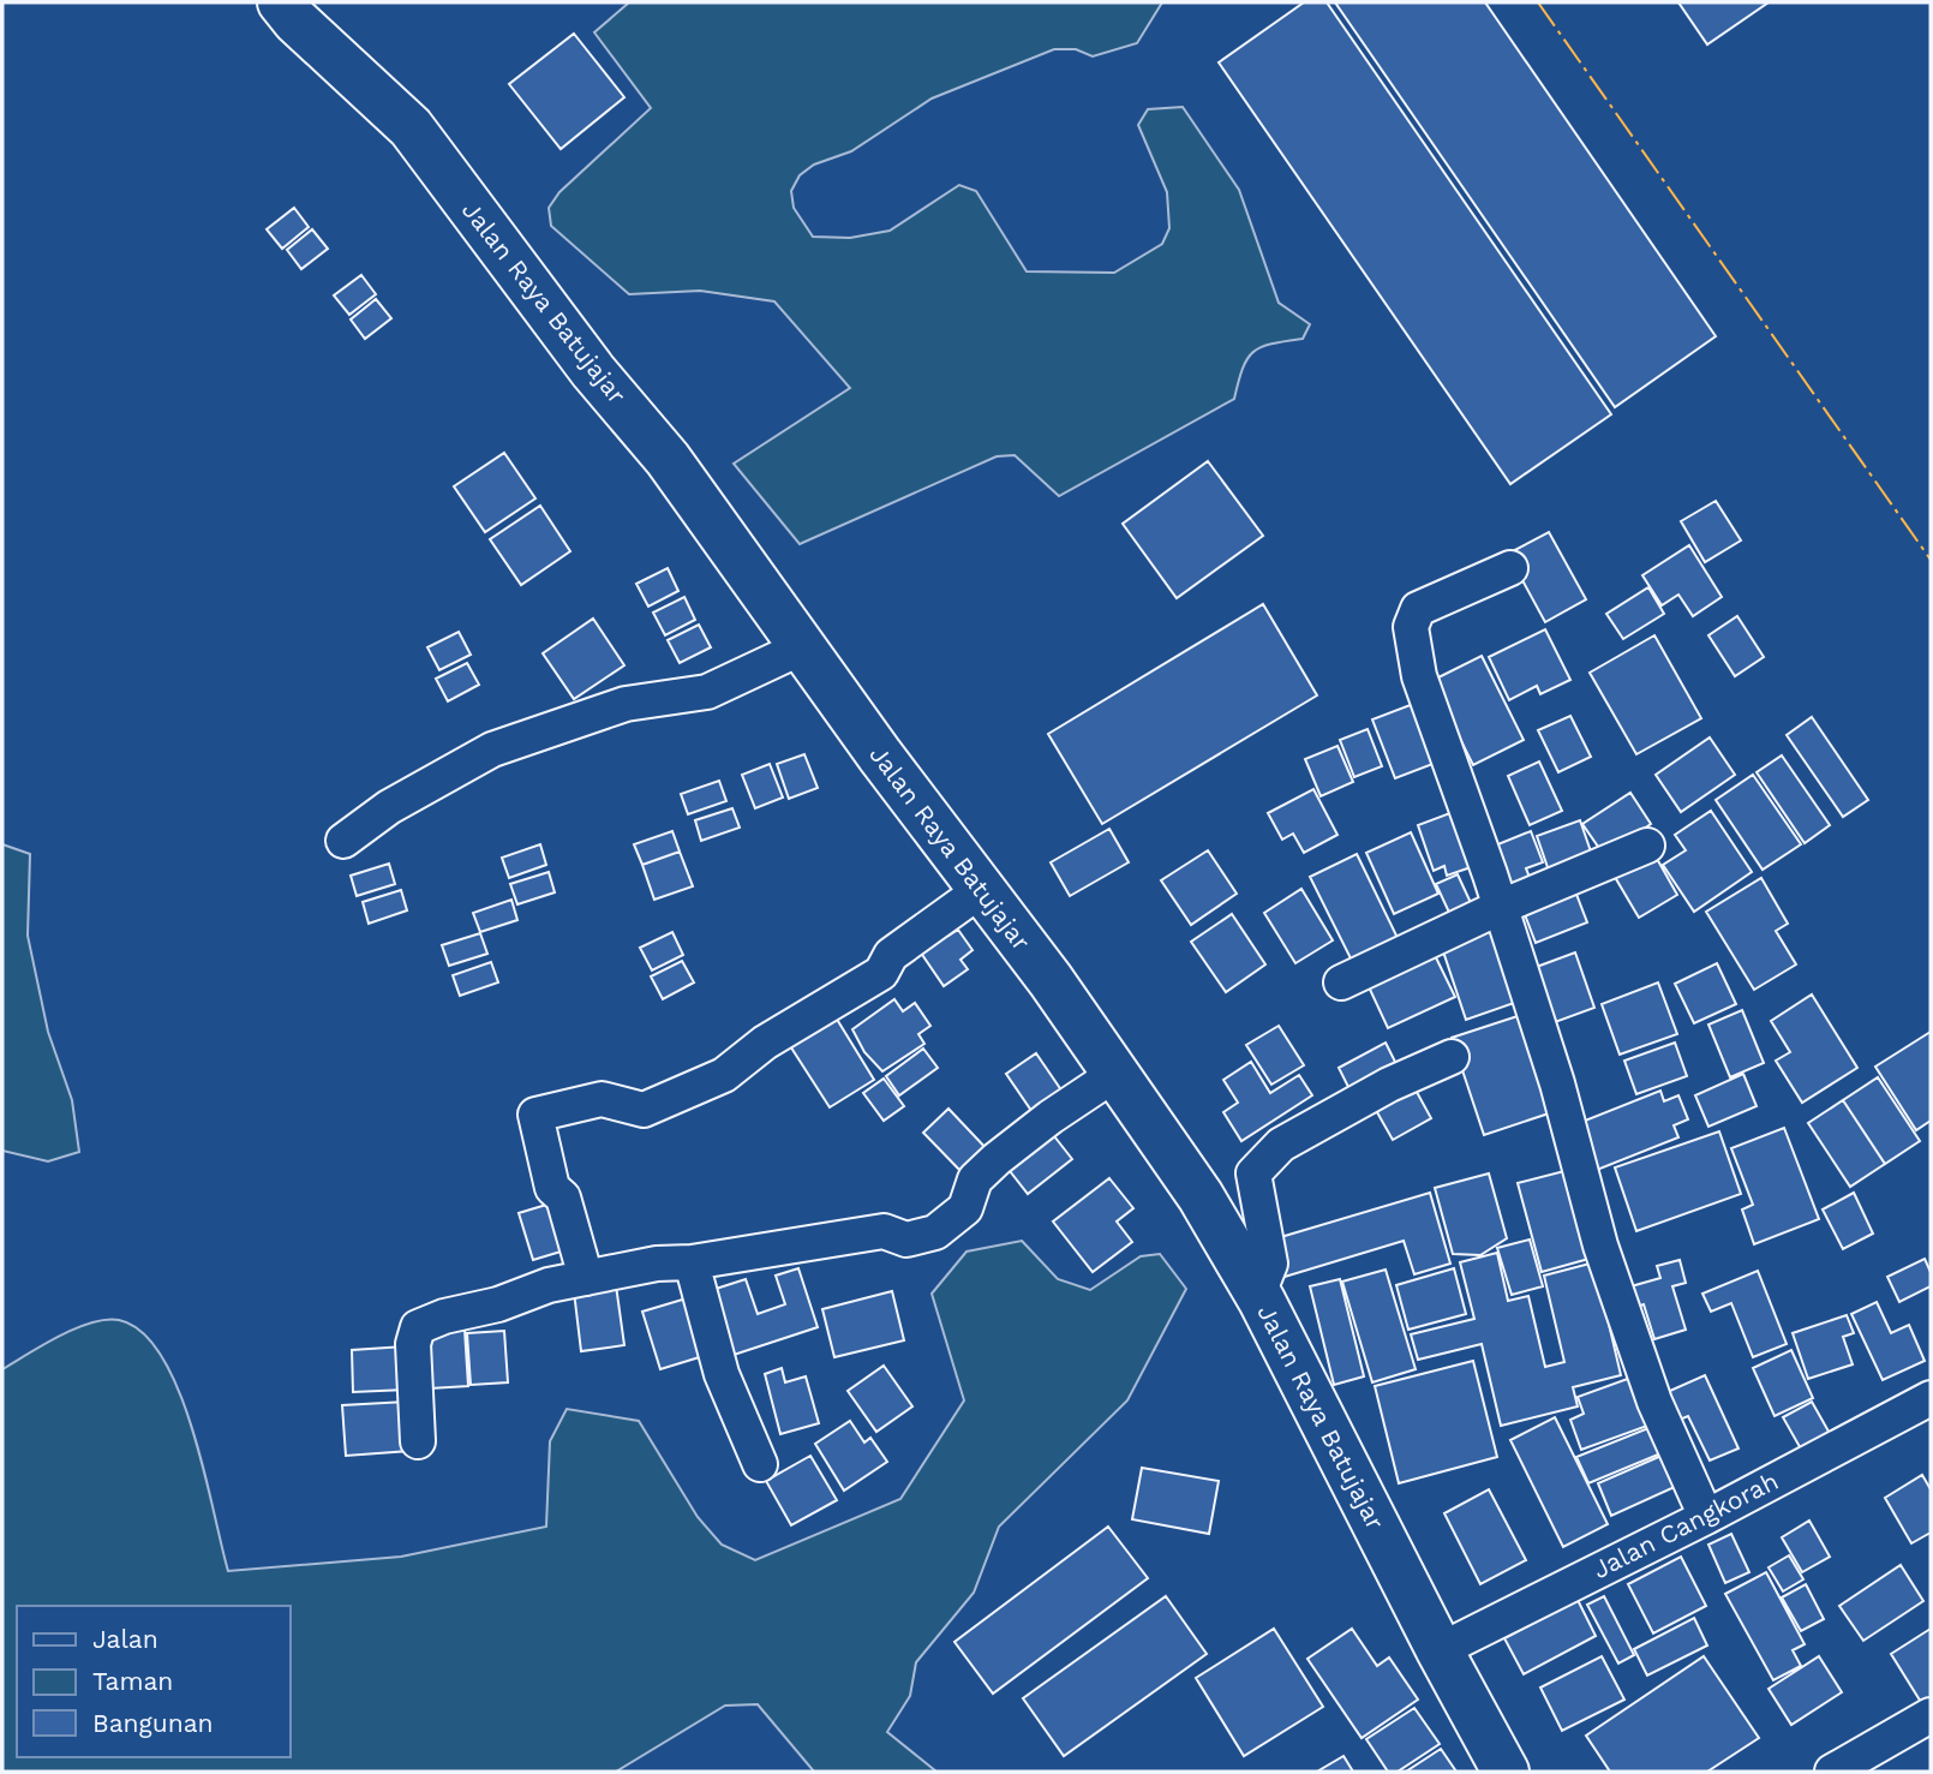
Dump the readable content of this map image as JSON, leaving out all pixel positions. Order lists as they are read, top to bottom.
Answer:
{
  "streets": {
    "highway": ["Jalan Raya Batujajar"],
    "street": ["Jalan Cangkorah"]
  },
  "crossings": [
    ["Jalan Raya Batujajar", "Jalan Cangkorah"]
  ],
  "legend": ["Jalan", "Taman", "Bangunan"]
}
